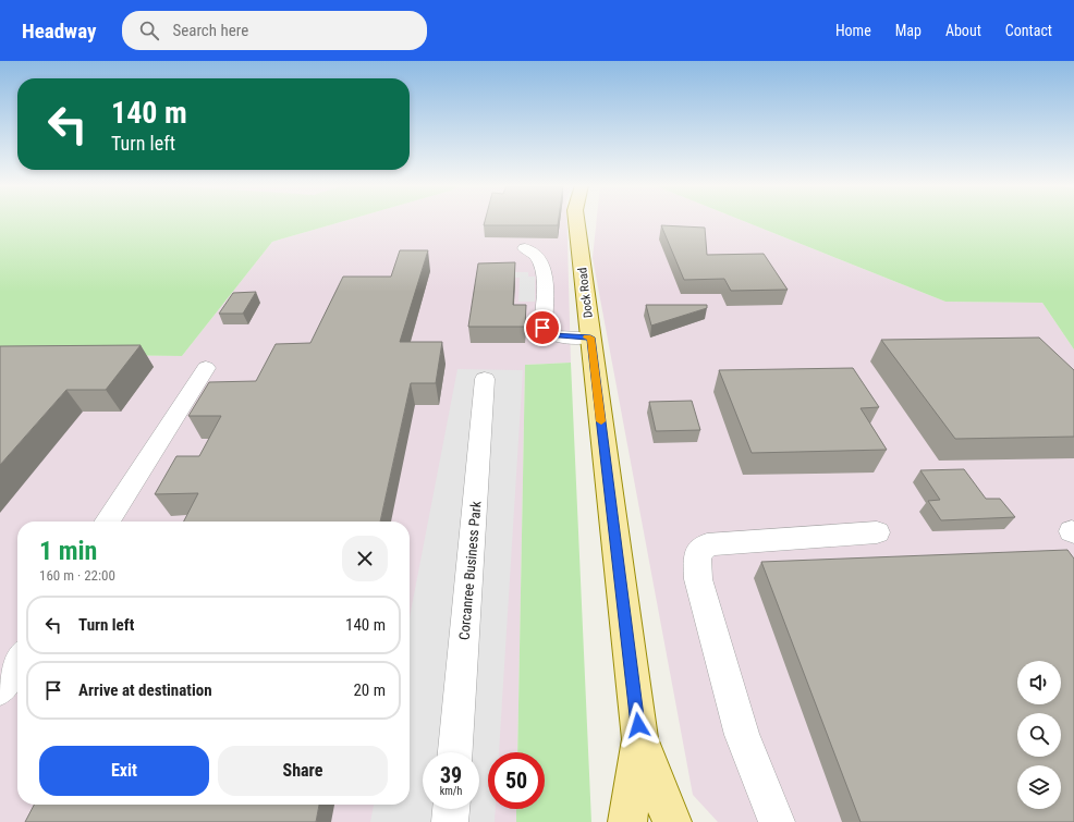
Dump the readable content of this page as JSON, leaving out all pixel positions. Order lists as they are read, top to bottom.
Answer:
{
  "streets": {
    "main road": ["Dock Road"],
    "lane": ["Corcanree Business Park"]
  },
  "page": {
    "header": "Headway",
    "search": "Search here",
    "nav": [
      "Home",
      "Map",
      "About",
      "Contact"
    ],
    "turn": ["140 m", "Turn left"],
    "heading": ["1 min", "160 m · 22:00"],
    "list": [
      {
        "name": "Turn left",
        "value": "140 m"
      },
      {
        "name": "Arrive at destination",
        "value": "20 m"
      }
    ],
    "buttons": ["Exit", "Share"],
    "speed": "39 km/h",
    "limit": "50"
  }
}
